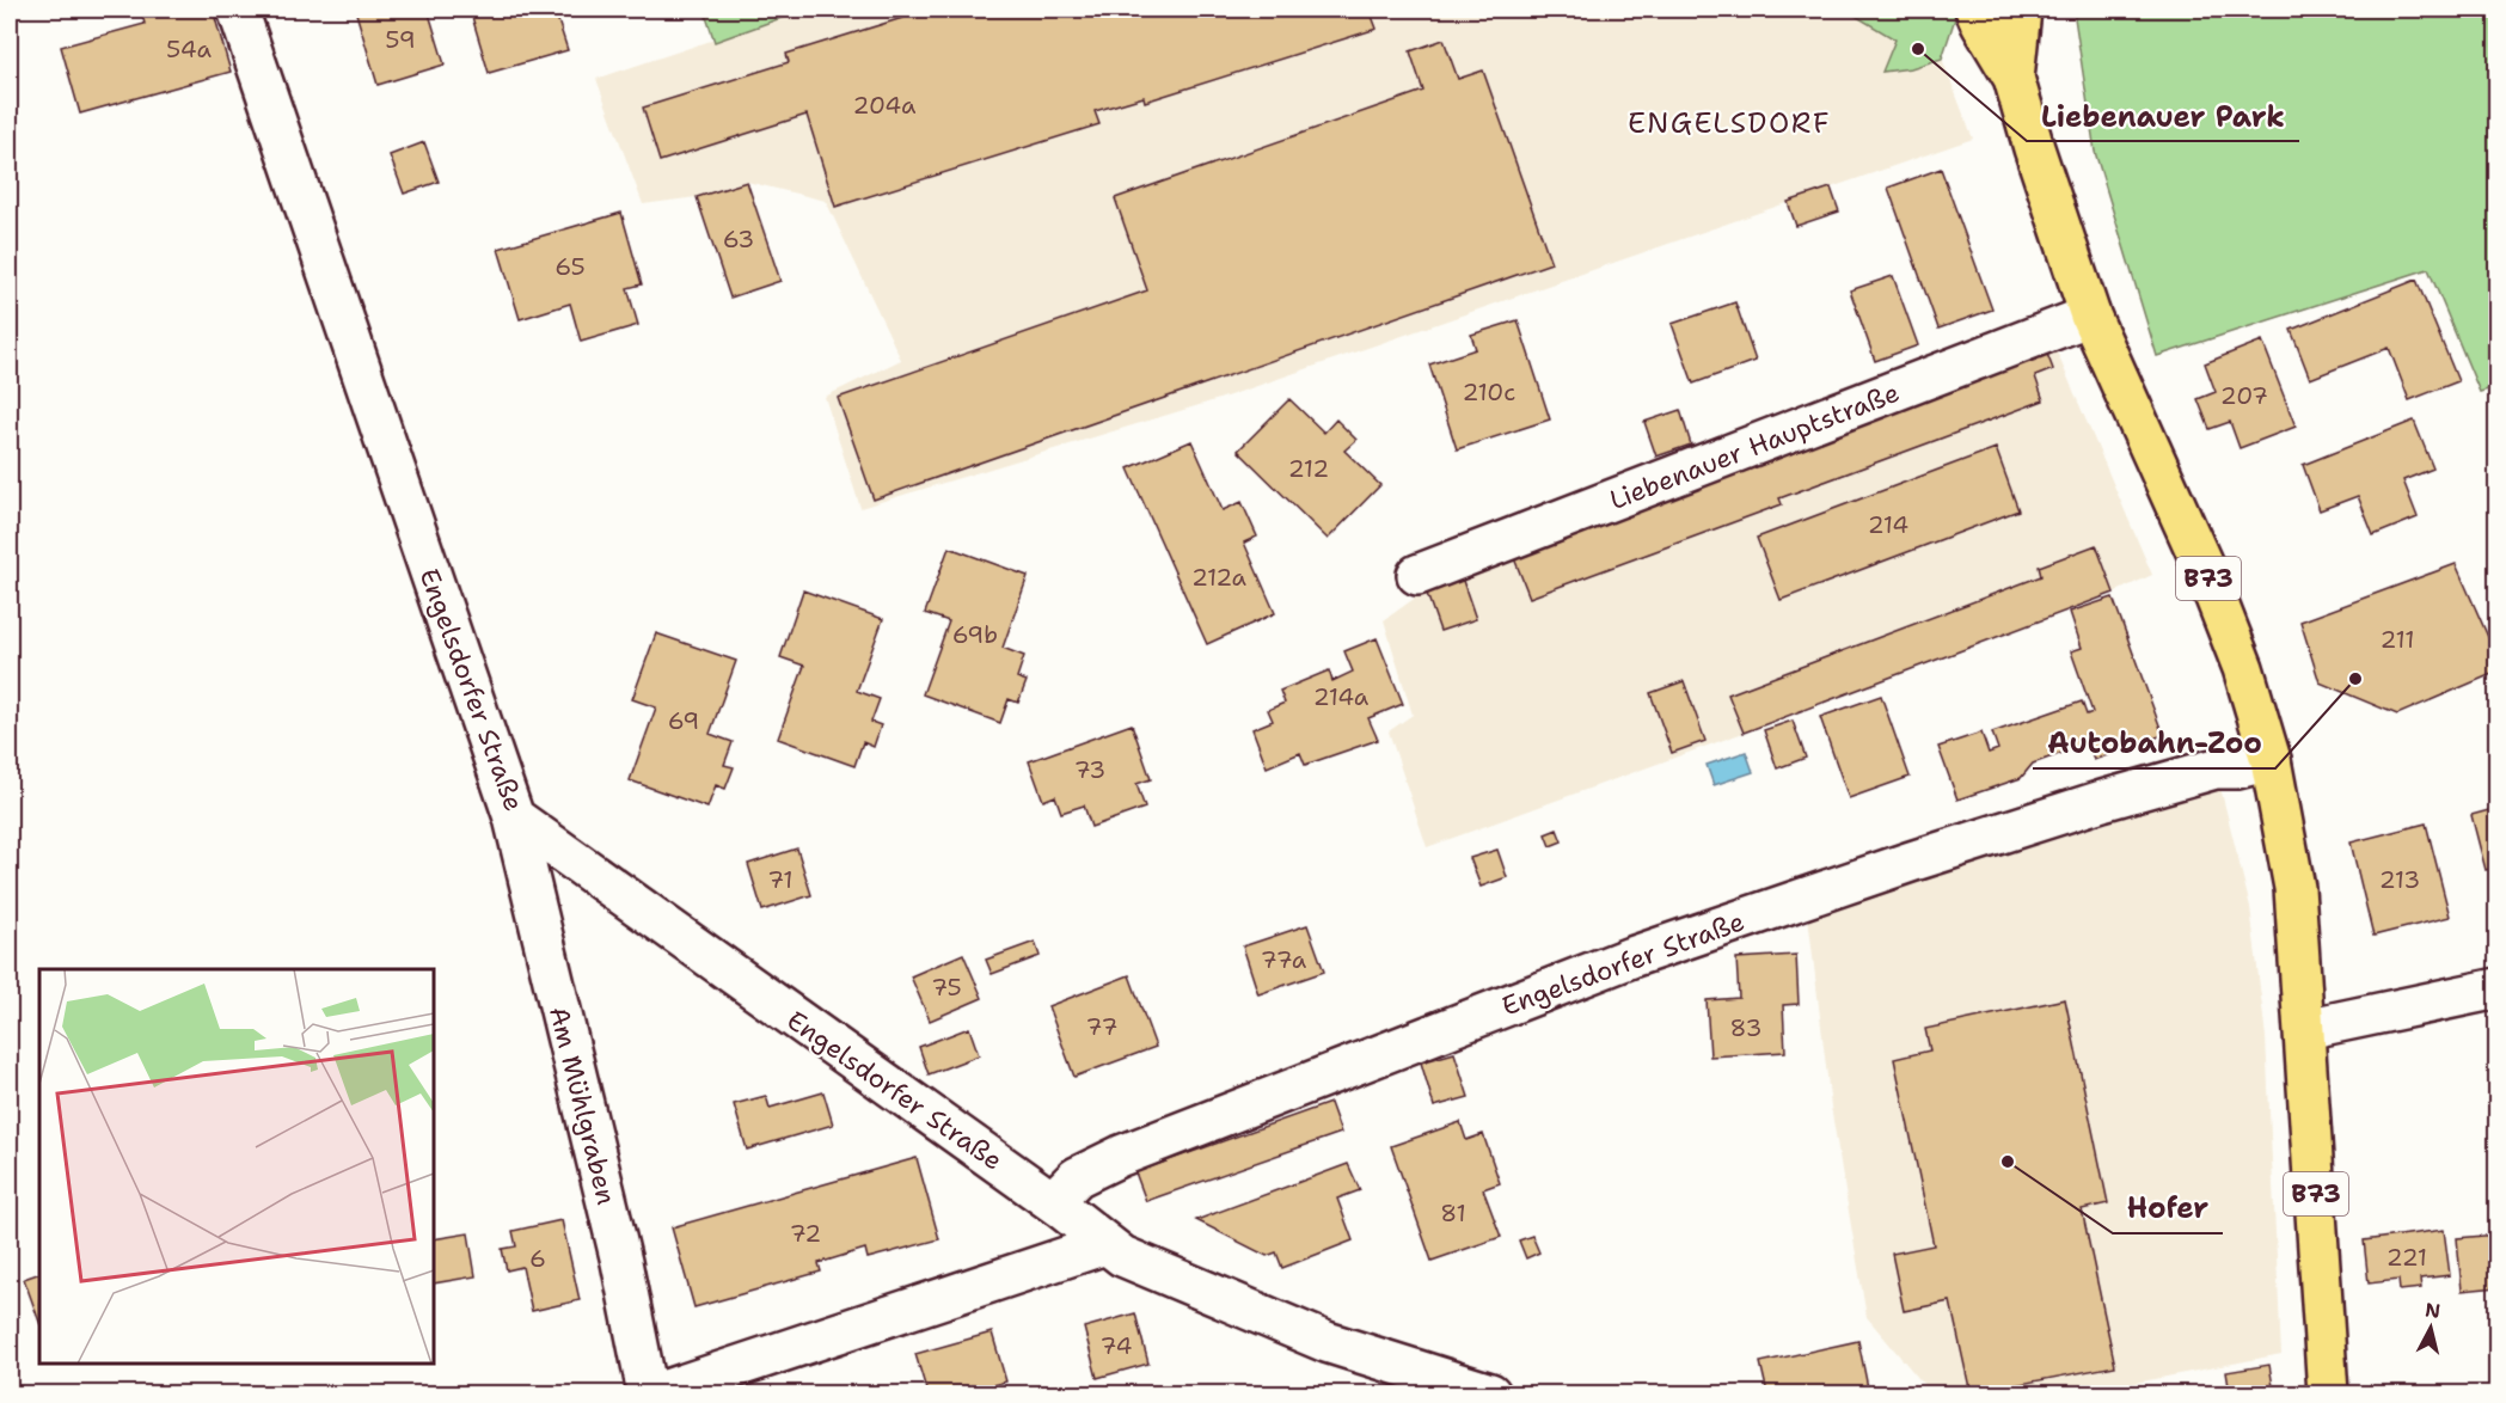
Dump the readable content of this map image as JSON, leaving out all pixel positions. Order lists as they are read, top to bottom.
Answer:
{
  "streets": {
    "main road": ["B73"],
    "street": ["Liebenauer Hauptstraße", "Engelsdorfer Straße", "Am Mühlgraben"]
  },
  "crossings": [
    ["Liebenauer Hauptstraße", "B73"],
    ["B73", "Engelsdorfer Straße"],
    ["Engelsdorfer Straße", "Am Mühlgraben"]
  ],
  "districts": ["ENGELSDORF"],
  "places": ["Liebenauer Park", "Autobahn-Zoo", "Hofer"],
  "house_numbers": [
    "59",
    "54a",
    "204a",
    "63",
    "65",
    "210c",
    "207",
    "212",
    "214",
    "212a",
    "69b",
    "211",
    "214a",
    "69",
    "73",
    "71",
    "213",
    "77a",
    "75",
    "77",
    "83",
    "81",
    "72",
    "221",
    "6",
    "74"
  ],
  "north": "top"
}
